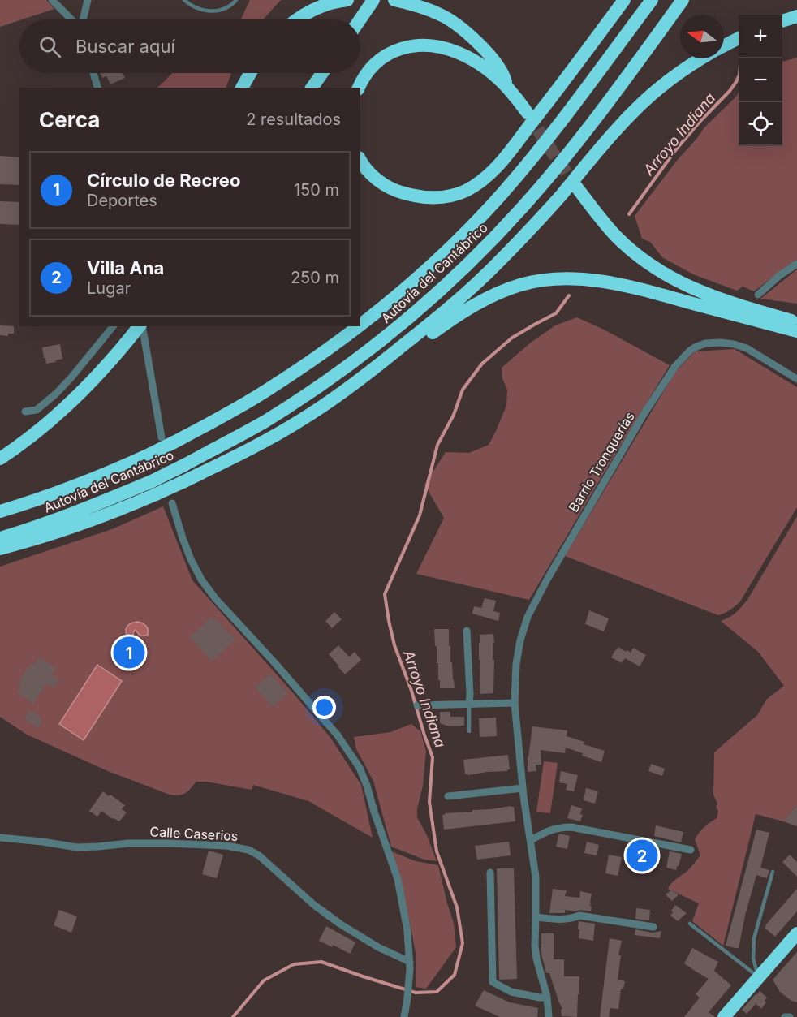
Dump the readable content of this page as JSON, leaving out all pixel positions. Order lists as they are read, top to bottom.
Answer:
{
  "streets": {
    "highway": ["Autovía del Cantábrico"],
    "street": ["Barrio Tronquerías", "Calle Caserios"]
  },
  "water": ["Arroyo Indiana"],
  "north": "left",
  "page": {
    "map_buttons": ["+", "−"],
    "search": "Buscar aquí",
    "heading": ["Cerca", "2 resultados"],
    "list": [
      {
        "mark": "1",
        "name": "Círculo de Recreo",
        "note": "Deportes",
        "value": "150 m"
      },
      {
        "mark": "2",
        "name": "Villa Ana",
        "note": "Lugar",
        "value": "250 m"
      }
    ],
    "pins": ["1", "2"]
  }
}
